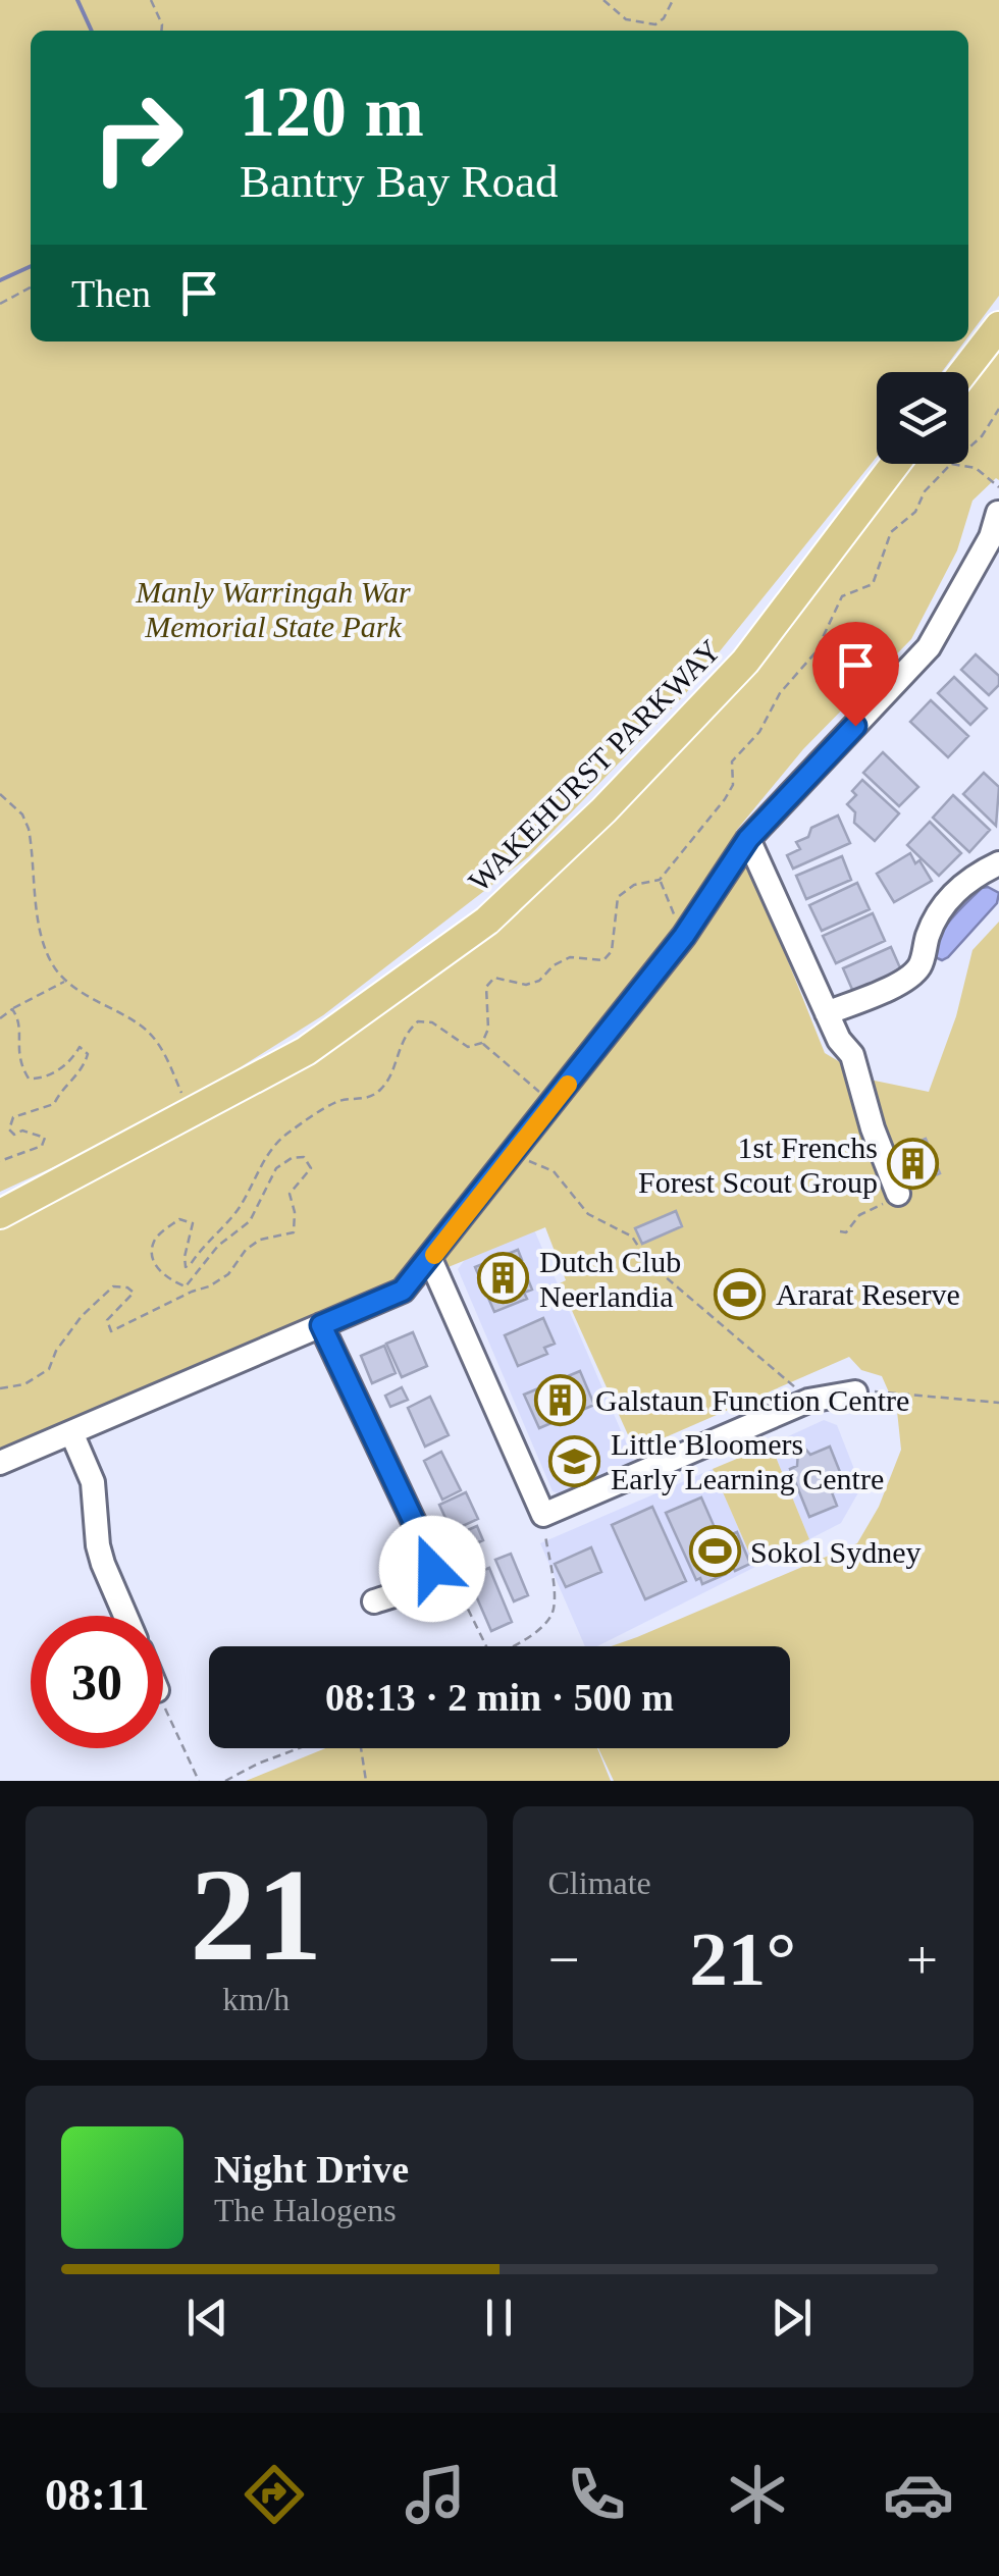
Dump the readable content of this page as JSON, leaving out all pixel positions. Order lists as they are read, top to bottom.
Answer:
{
  "streets": {
    "main road": ["WAKEHURST PARKWAY"]
  },
  "parks": ["Manly Warringah War Memorial State Park"],
  "places": {
    "building": ["1st Frenchs Forest Scout Group", "Dutch Club Neerlandia", "Galstaun Function Centre"],
    "sports": ["Ararat Reserve", "Sokol Sydney"],
    "school or university": ["Little Bloomers Early Learning Centre"]
  },
  "page": {
    "turn": ["120 m", "Bantry Bay Road"],
    "then": "Then",
    "limit": "30",
    "trip": "08:13 · 2 min · 500 m",
    "tile": [
      ["21", "km/h"],
      "Climate"
    ],
    "heat": ["−", "21°", "+"],
    "song": ["Night Drive", "The Halogens"],
    "tabs": "08:11"
  }
}
